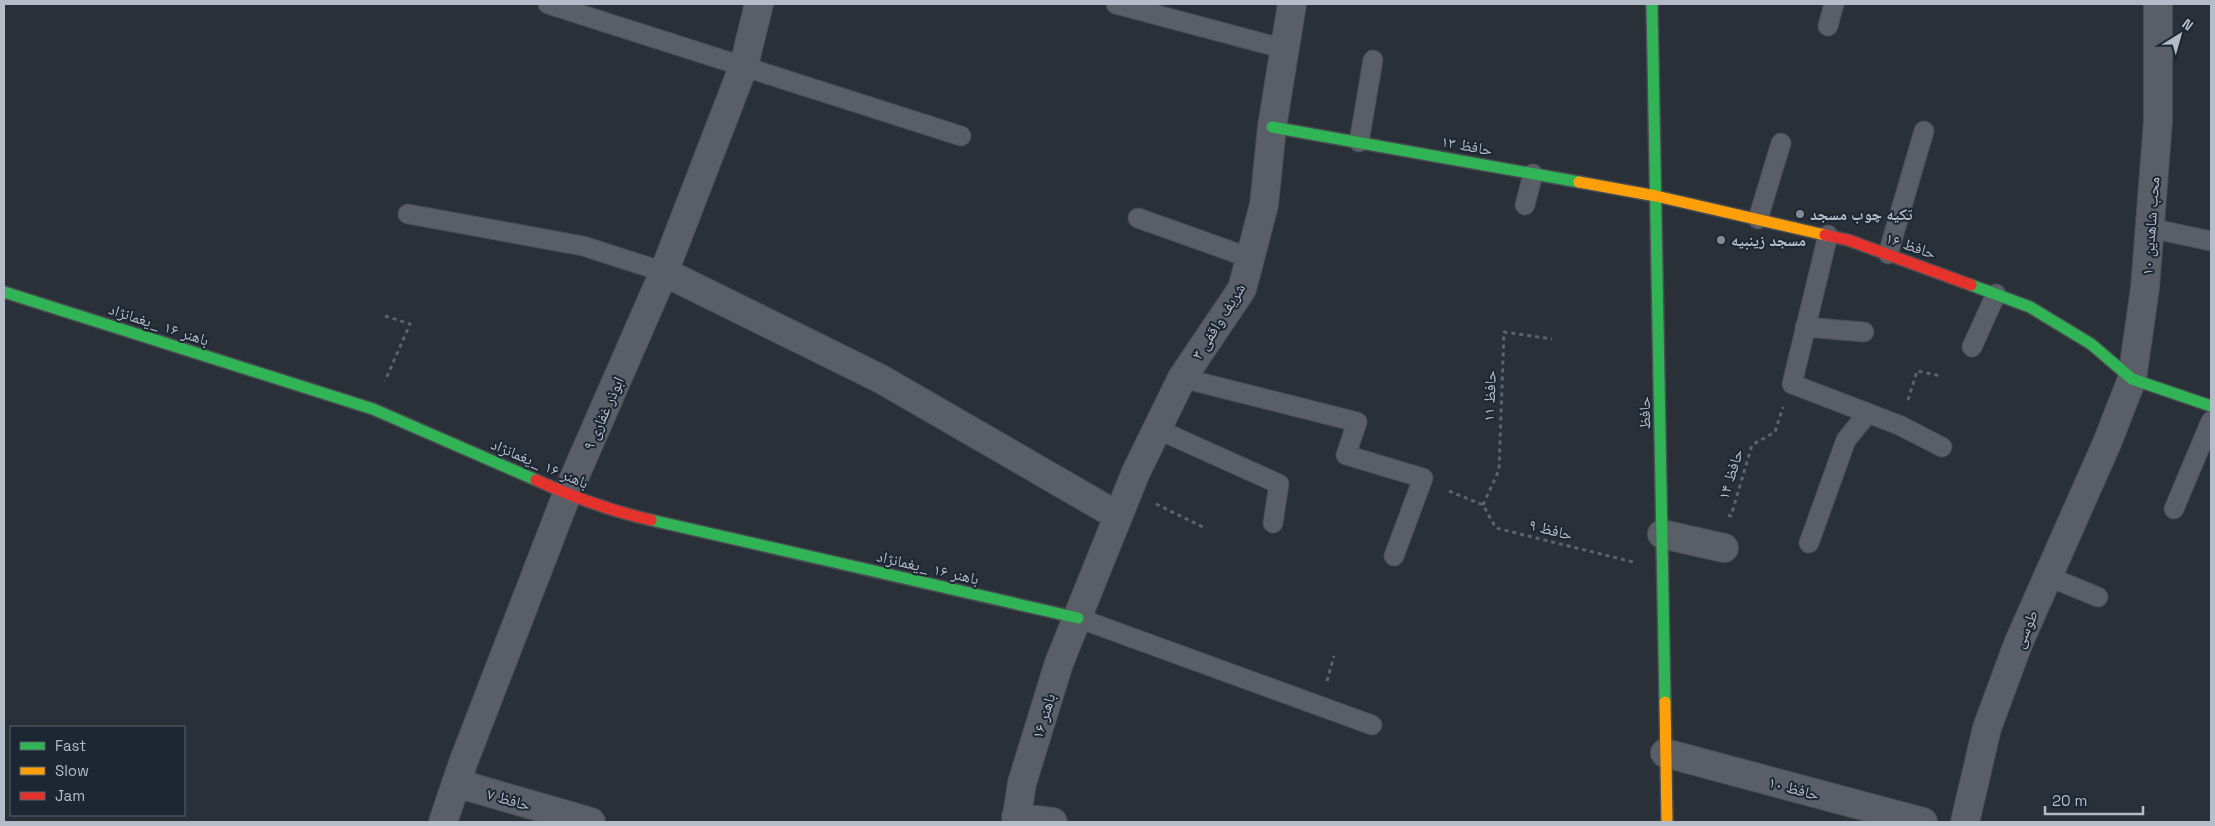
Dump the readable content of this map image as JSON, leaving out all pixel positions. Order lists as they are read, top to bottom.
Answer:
{
  "streets": {
    "street": [
      "حافظ ۱۳",
      "محب شاهدین ۱۰",
      "حافظ ۱۶",
      "شریف واقفی ۳",
      "باهنر ۱۶ _یغمانژاد",
      "ابوذر غفاری ۹",
      "حافظ",
      "طوسی",
      "باهنر ۱۶",
      "حافظ ۱۰",
      "حافظ ۷"
    ],
    "path": ["حافظ ۱۱", "حافظ ۱۴", "حافظ ۹"]
  },
  "crossings": [
    ["حافظ ۱۳", "حافظ ۱۶"],
    ["حافظ ۱۳", "شریف واقفی ۳"],
    ["حافظ ۱۳", "حافظ"],
    ["محب شاهدین ۱۰", "حافظ ۱۶"],
    ["محب شاهدین ۱۰", "طوسی"],
    ["حافظ ۱۶", "حافظ"],
    ["شریف واقفی ۳", "باهنر ۱۶ _یغمانژاد"],
    ["شریف واقفی ۳", "باهنر ۱۶"],
    ["باهنر ۱۶ _یغمانژاد", "ابوذر غفاری ۹"],
    ["باهنر ۱۶ _یغمانژاد", "باهنر ۱۶"],
    ["حافظ ۱۱", "حافظ ۹"],
    ["ابوذر غفاری ۹", "حافظ ۷"],
    ["حافظ", "حافظ ۹"],
    ["حافظ", "حافظ ۱۰"]
  ],
  "places": ["تکیه چوب مسجد", "مسجد زینبیه"],
  "legend": ["Fast", "Slow", "Jam"],
  "scale_bar": "20 m",
  "north": "top right"
}
